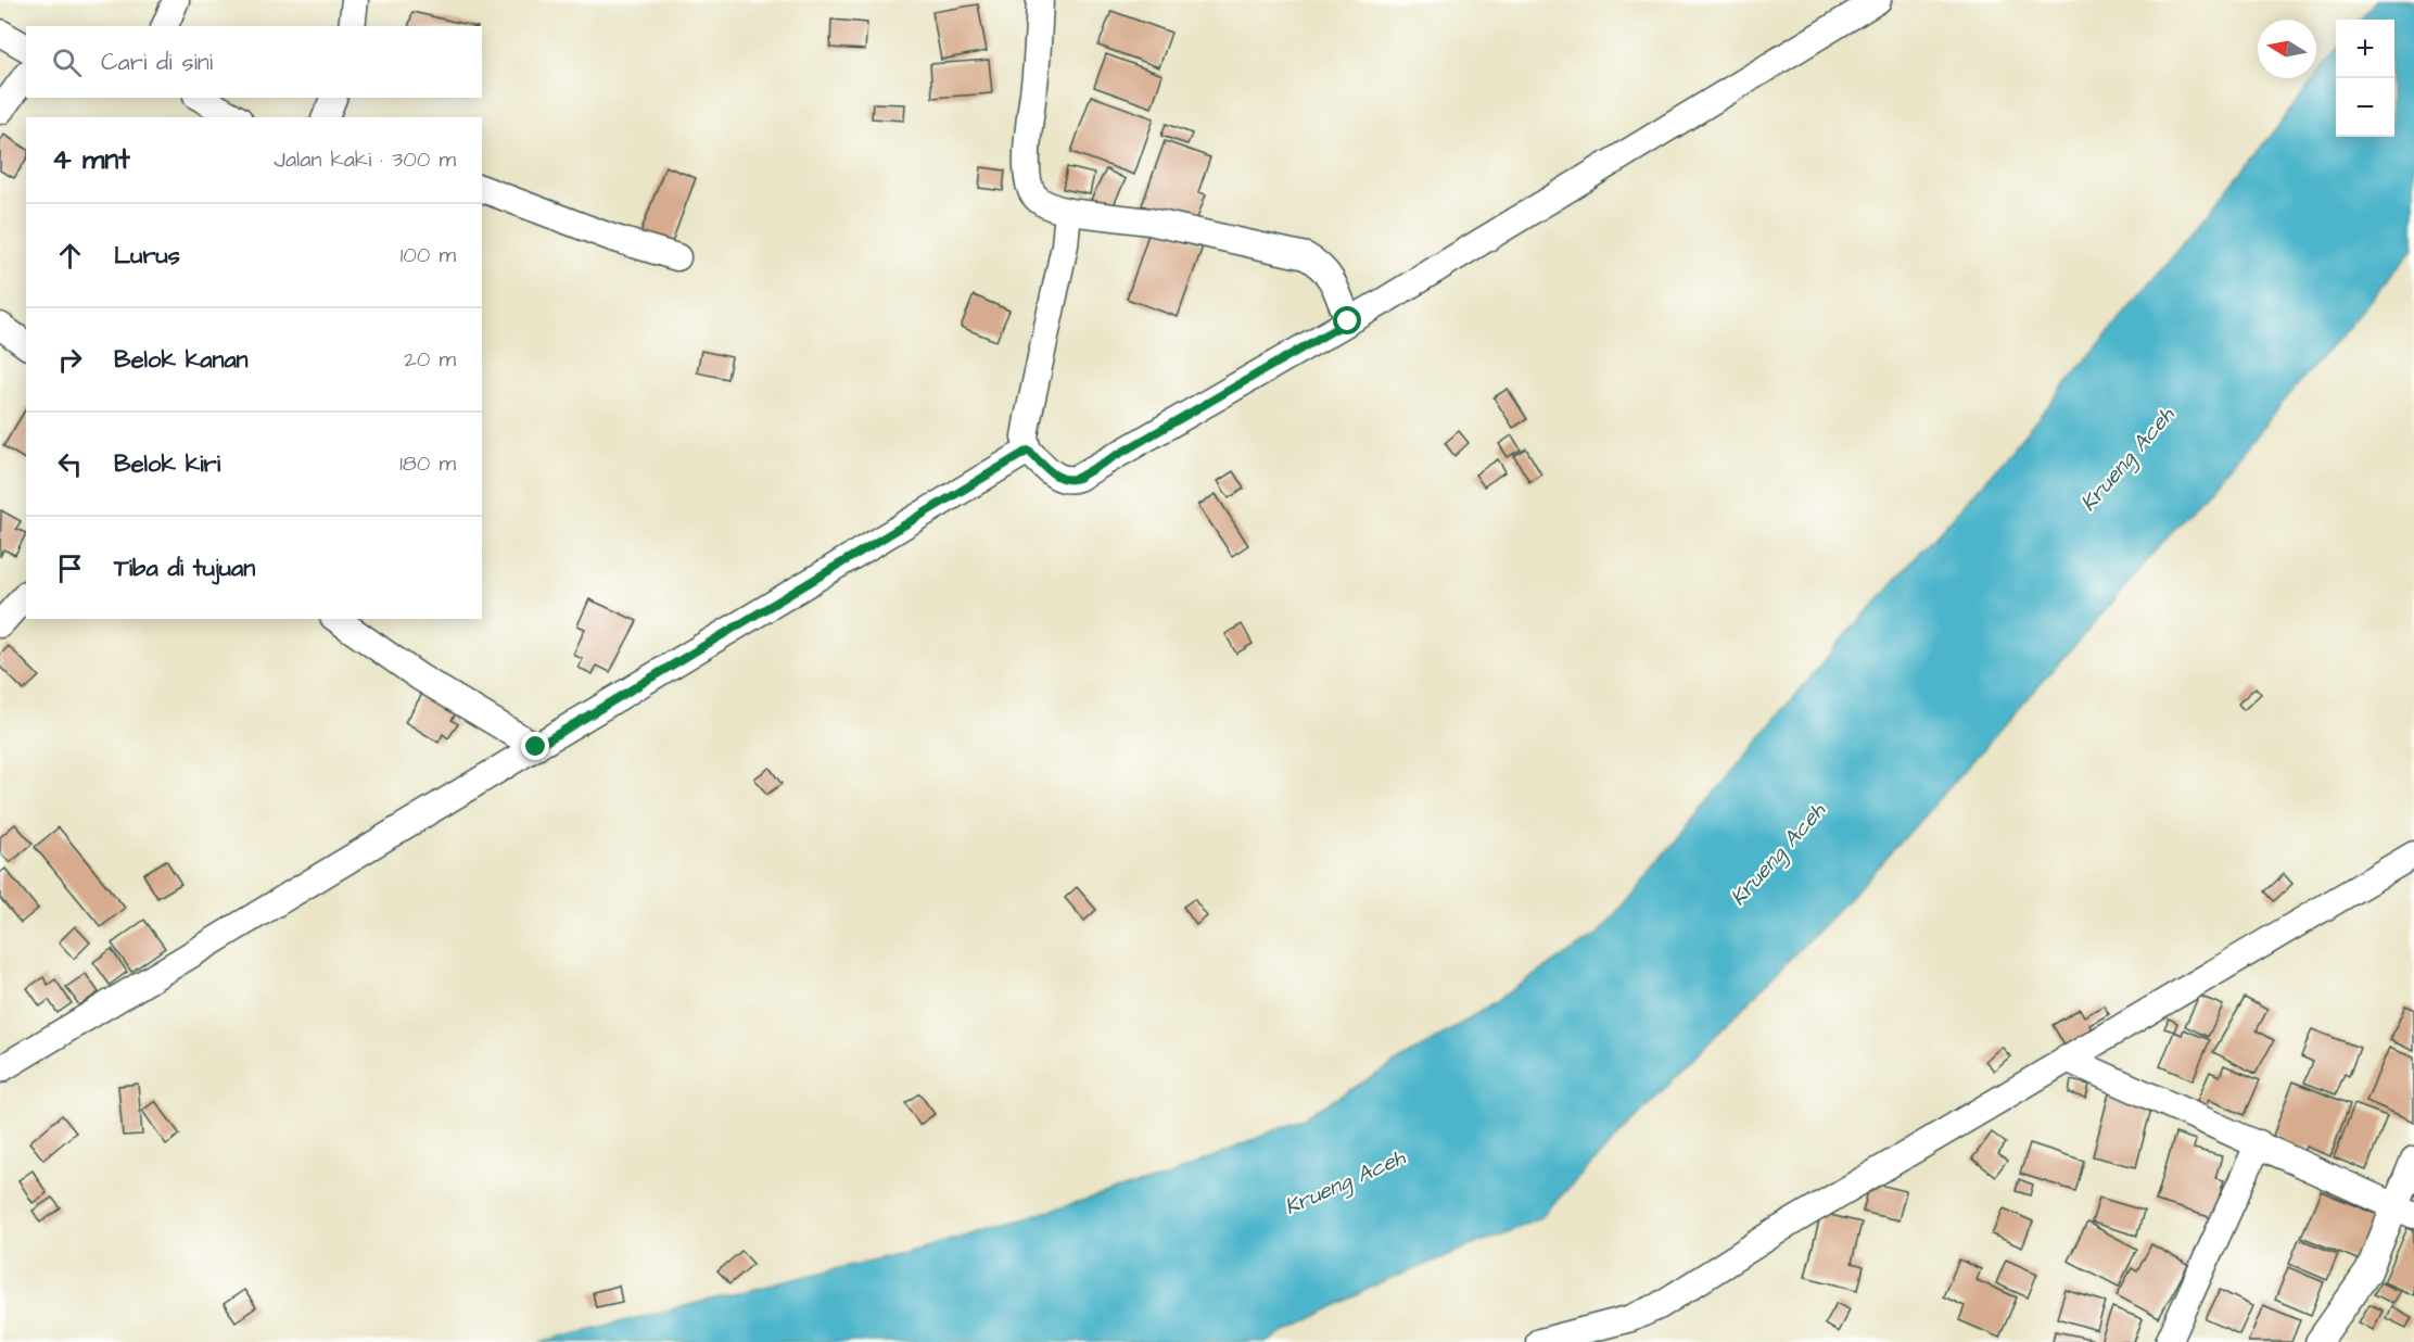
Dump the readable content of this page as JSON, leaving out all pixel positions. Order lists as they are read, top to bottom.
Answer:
{
  "water": ["Krueng Aceh"],
  "north": "left",
  "page": {
    "map_buttons": ["+", "−"],
    "search": "Cari di sini",
    "heading": ["4 mnt", "Jalan kaki · 300 m"],
    "list": [
      ["Lurus", "100 m"],
      ["Belok kanan", "20 m"],
      ["Belok kiri", "180 m"],
      "Tiba di tujuan"
    ]
  }
}
